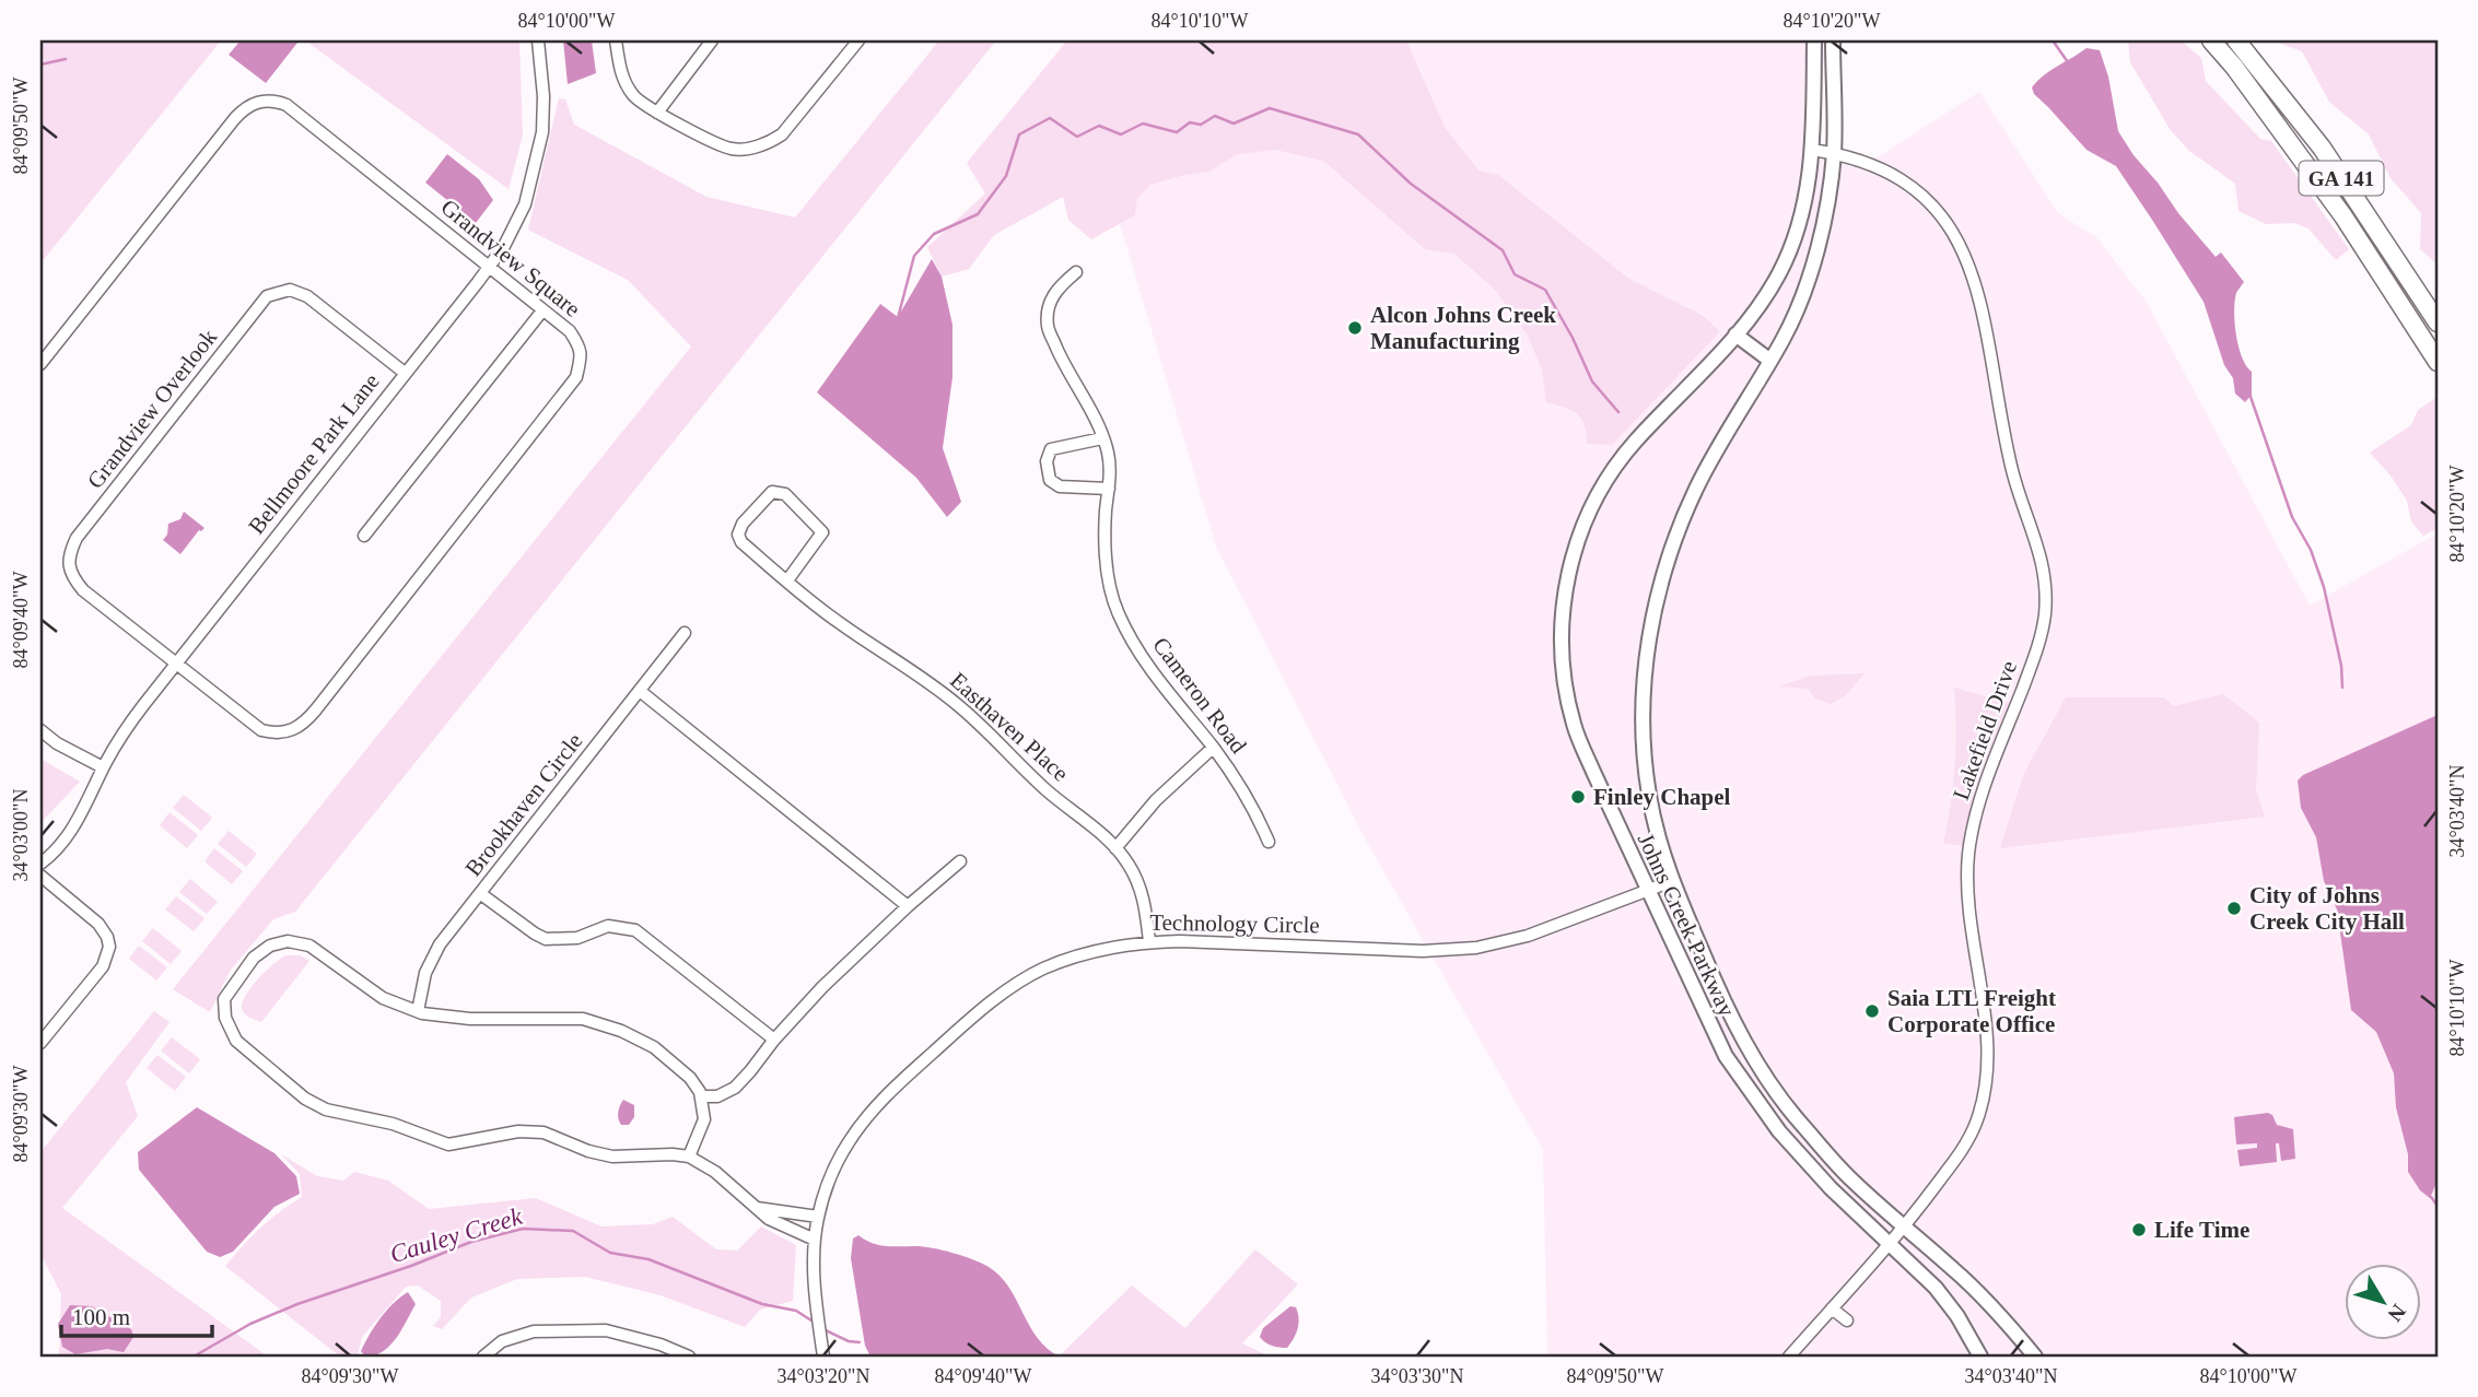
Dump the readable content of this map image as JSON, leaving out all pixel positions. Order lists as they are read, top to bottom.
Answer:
{
  "streets": {
    "highway": ["GA 141"],
    "street": [
      "Grandview Square",
      "Grandview Overlook",
      "Bellmoore Park Lane",
      "Cameron Road",
      "Easthaven Place",
      "Lakefield Drive",
      "Brookhaven Circle",
      "Technology Circle",
      "Johns Creek Parkway"
    ]
  },
  "crossings": [
    ["Grandview Square", "Grandview Overlook"],
    ["Grandview Square", "Bellmoore Park Lane"],
    ["Grandview Overlook", "Bellmoore Park Lane"],
    ["Easthaven Place", "Technology Circle"],
    ["Lakefield Drive", "Johns Creek Parkway"],
    ["Technology Circle", "Johns Creek Parkway"]
  ],
  "water": ["Cauley Creek"],
  "places": [
    "Alcon Johns Creek Manufacturing",
    "Finley Chapel",
    "City of Johns Creek City Hall",
    "Saia LTL Freight Corporate Office",
    "Life Time"
  ],
  "scale_bar": "100 m",
  "north": "bottom right",
  "coordinates": [
    "84°10'00\"W",
    "84°10'10\"W",
    "84°10'20\"W",
    "84°09'50\"W",
    "84°09'40\"W",
    "34°03'40\"N",
    "34°03'00\"N",
    "84°09'30\"W",
    "34°03'20\"N",
    "34°03'30\"N"
  ]
}
